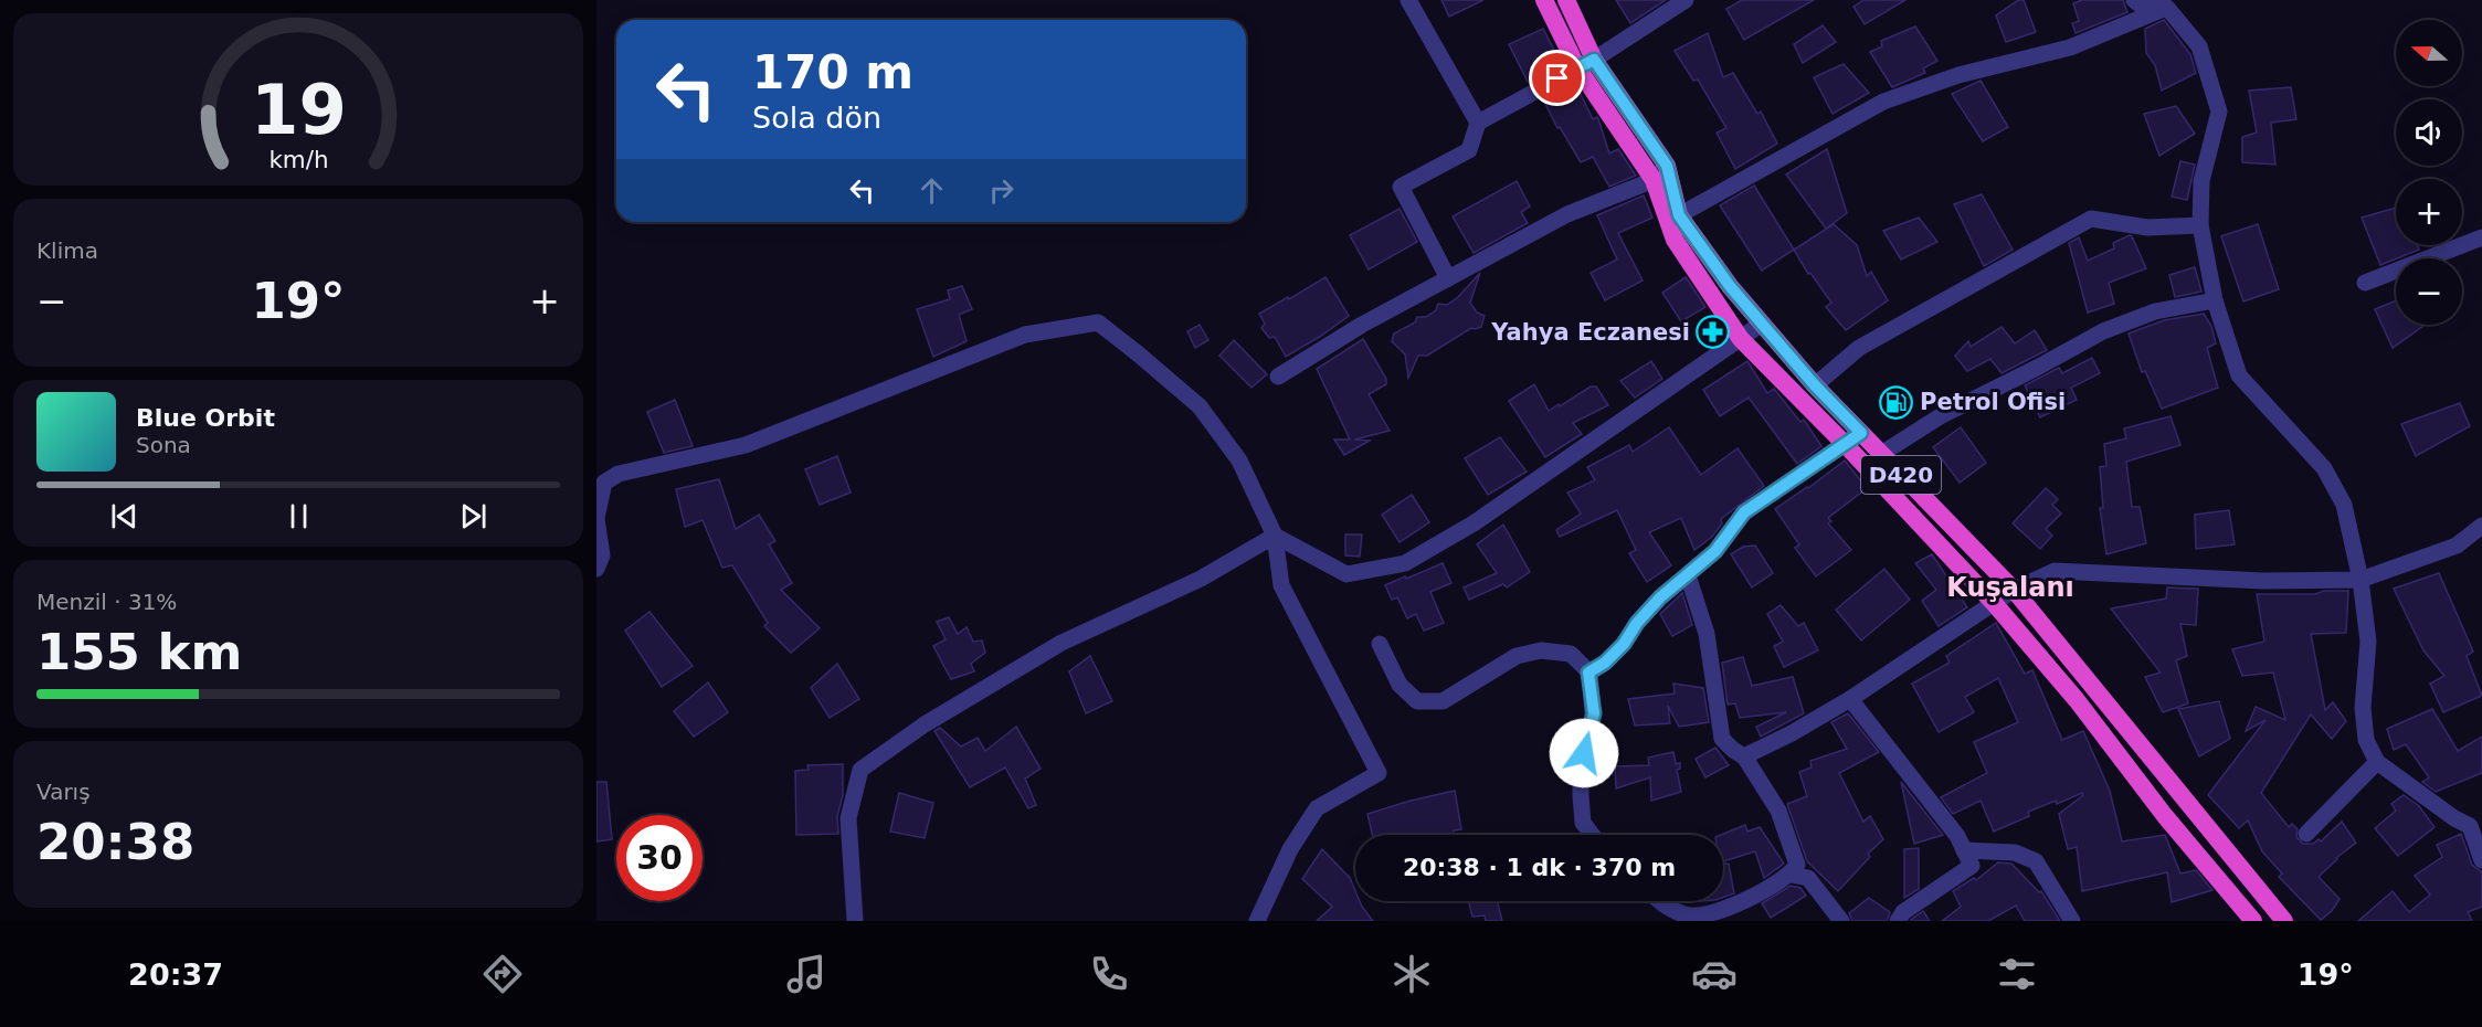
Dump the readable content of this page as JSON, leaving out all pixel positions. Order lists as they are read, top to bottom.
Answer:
{
  "streets": {
    "highway": ["D420"]
  },
  "districts": ["Kuşalanı"],
  "places": {
    "pharmacy": ["Yahya Eczanesi"],
    "fuel station": ["Petrol Ofisi"]
  },
  "north": "left",
  "page": {
    "map_buttons": ["+", "−"],
    "turn": ["170 m", "Sola dön"],
    "tile": [
      "Klima",
      ["Menzil · 31%", "155 km"],
      ["Varış", "20:38"]
    ],
    "heat": ["−", "19°", "+"],
    "song": ["Blue Orbit", "Sona"],
    "limit": "30",
    "trip": "20:38 · 1 dk · 370 m",
    "tabs": ["20:37", "19°"],
    "gauge": ["19", "km/h"]
  }
}
